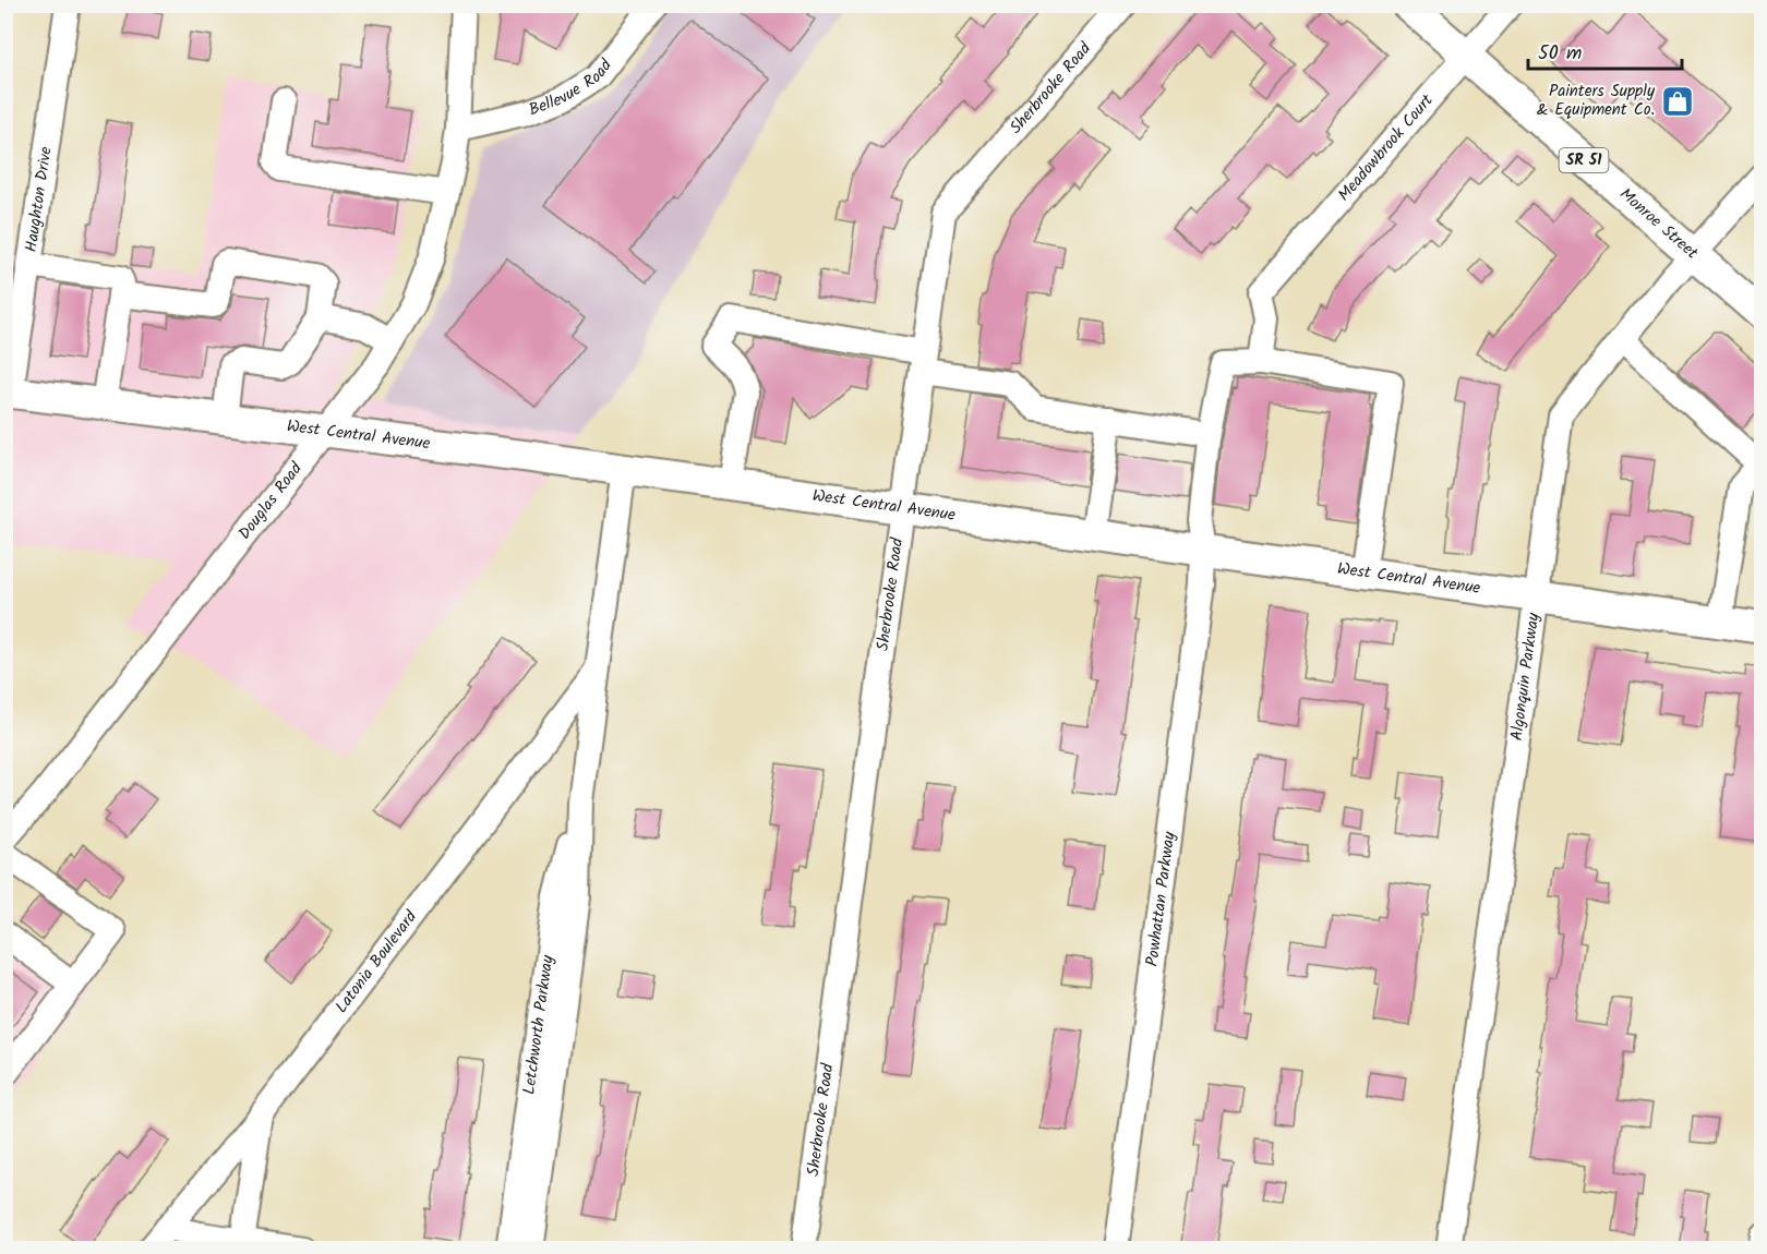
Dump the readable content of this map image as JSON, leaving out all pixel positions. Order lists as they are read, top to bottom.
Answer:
{
  "streets": {
    "main road": ["SR 51", "Monroe Street", "West Central Avenue"],
    "street": [
      "Bellevue Road",
      "Sherbrooke Road",
      "Meadowbrook Court",
      "Haughton Drive",
      "Douglas Road",
      "Algonquin Parkway",
      "Powhattan Parkway",
      "Latonia Boulevard",
      "Letchworth Parkway"
    ]
  },
  "crossings": [
    ["Bellevue Road", "Douglas Road"],
    ["Sherbrooke Road", "West Central Avenue"],
    ["Meadowbrook Court", "Monroe Street"],
    ["Meadowbrook Court", "Powhattan Parkway"],
    ["Haughton Drive", "West Central Avenue"],
    ["Monroe Street", "Algonquin Parkway"],
    ["West Central Avenue", "Douglas Road"],
    ["West Central Avenue", "Algonquin Parkway"],
    ["West Central Avenue", "Powhattan Parkway"],
    ["West Central Avenue", "Letchworth Parkway"],
    ["Latonia Boulevard", "Letchworth Parkway"]
  ],
  "places": {
    "shop": ["Painters Supply & Equipment Co."]
  },
  "scale_bar": "50 m"
}
